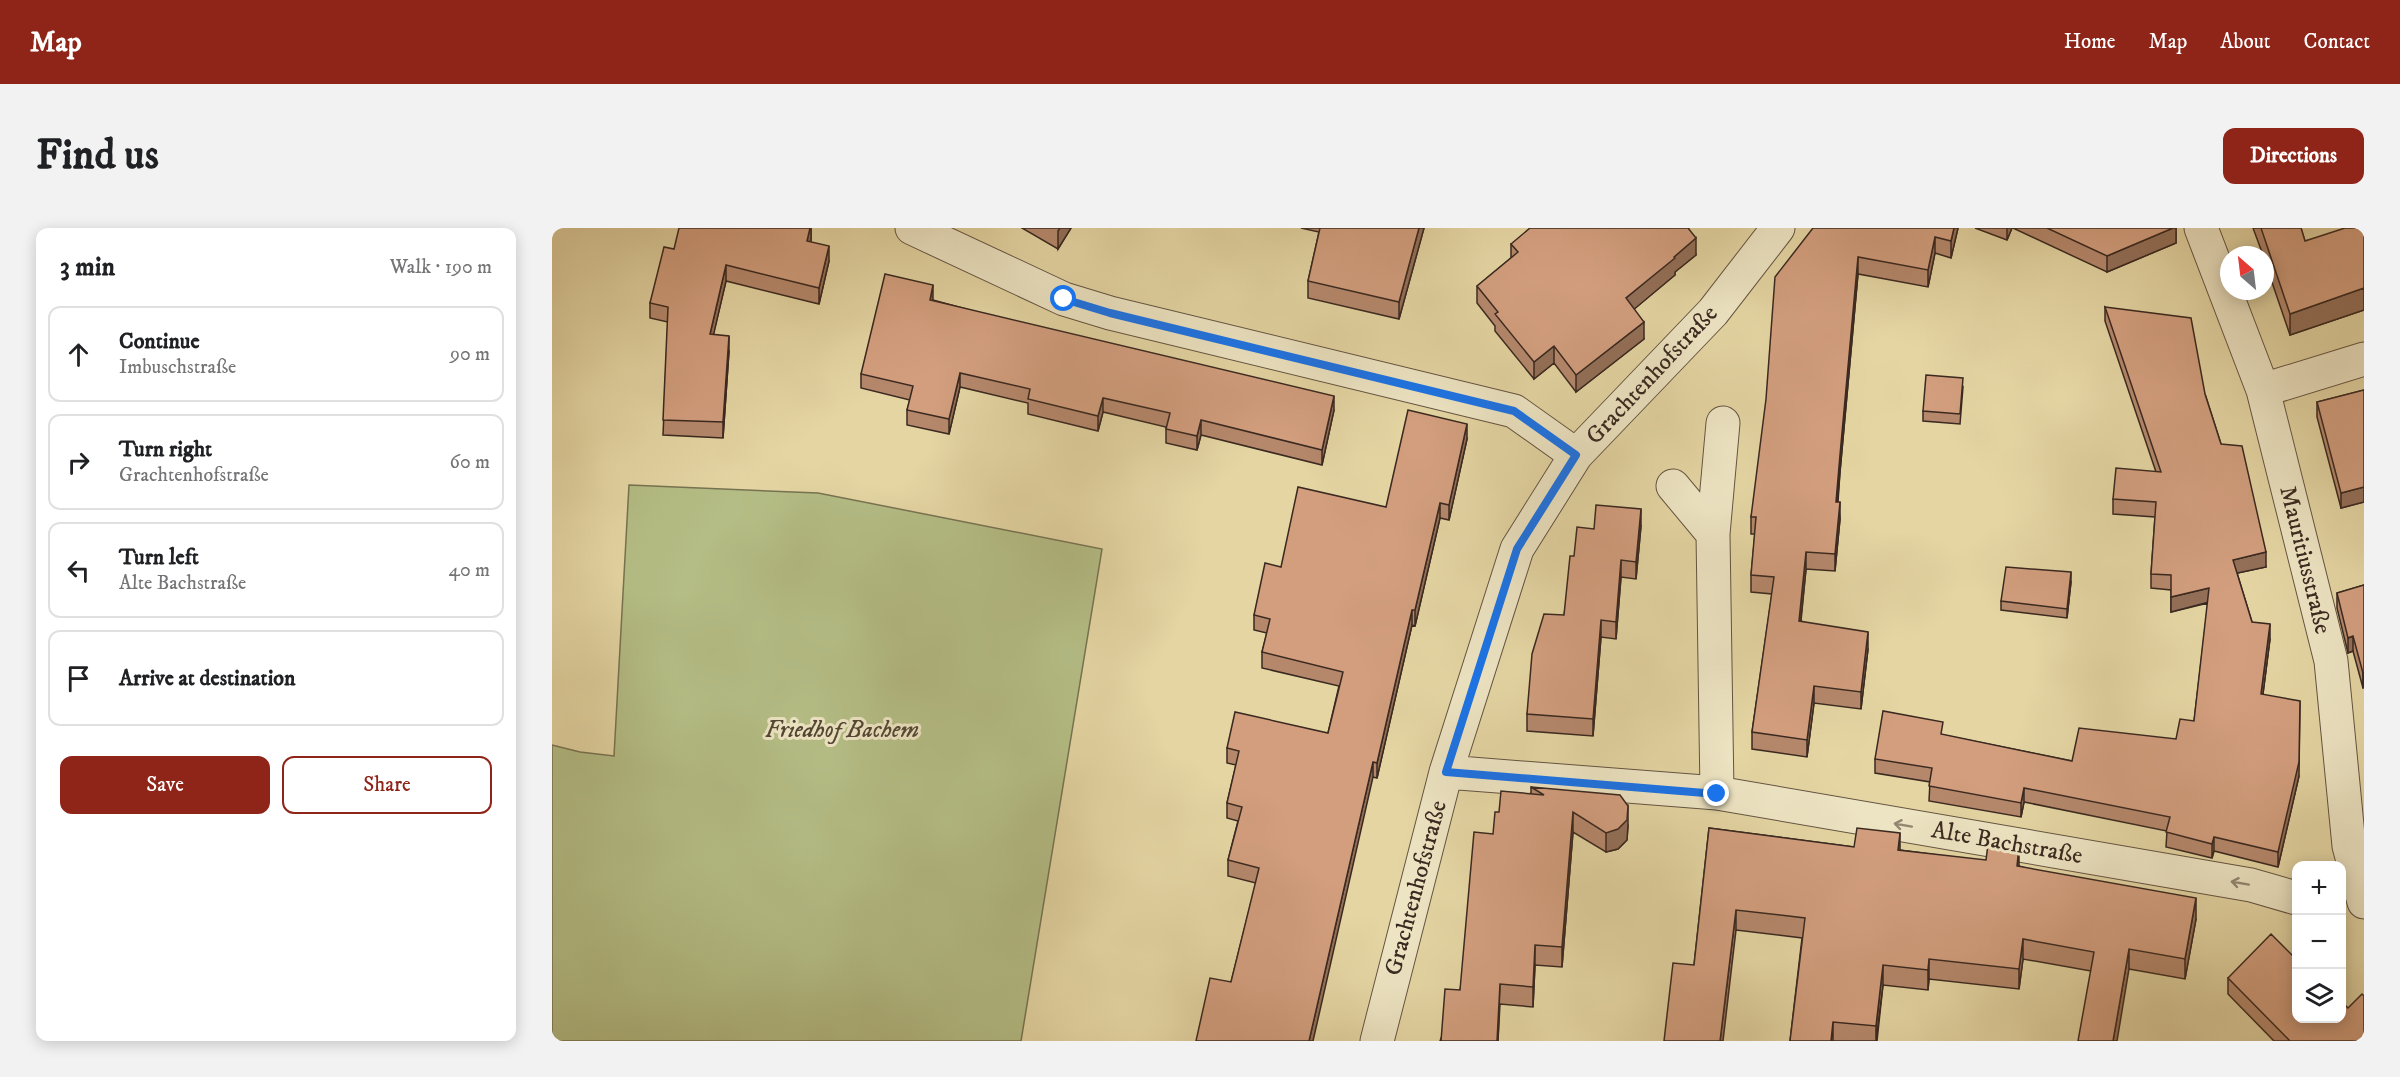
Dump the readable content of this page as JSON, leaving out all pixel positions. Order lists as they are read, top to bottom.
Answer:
{
  "streets": {
    "street": ["Grachtenhofstraße", "Mauritiusstraße", "Alte Bachstraße"]
  },
  "crossings": [
    ["Grachtenhofstraße", "Alte Bachstraße"]
  ],
  "one_way": ["Alte Bachstraße"],
  "parks": ["Friedhof Bachem"],
  "north": "top left",
  "page": {
    "header": "Map",
    "nav": [
      "Home",
      "Map",
      "About",
      "Contact"
    ],
    "buttons": [
      "Directions",
      ["Save", "Share"]
    ],
    "title": "Find us",
    "heading": ["3 min", "Walk · 190 m"],
    "list": [
      ["Continue", "Imbuschstraße", "90 m"],
      ["Turn right", "Grachtenhofstraße", "60 m"],
      ["Turn left", "Alte Bachstraße", "40 m"],
      "Arrive at destination"
    ],
    "map_buttons": ["+", "−"]
  }
}
